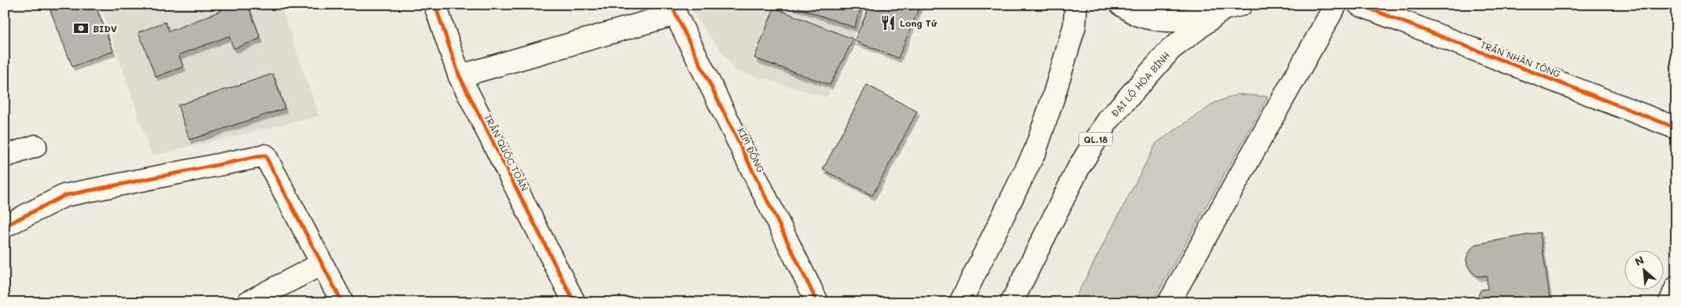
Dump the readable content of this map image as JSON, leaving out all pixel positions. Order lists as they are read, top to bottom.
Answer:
{
  "streets": {
    "main road": [
      "TRẦN NHÂN TÔNG",
      "ĐẠI LỘ HÒA BÌNH",
      "QL.18",
      "KIM ĐỒNG",
      "TRẦN QUỐC TOẢN"
    ]
  },
  "places": {
    "restaurant": ["Long Tứ"],
    "bank": ["BIDV"]
  },
  "north": "top left"
}
